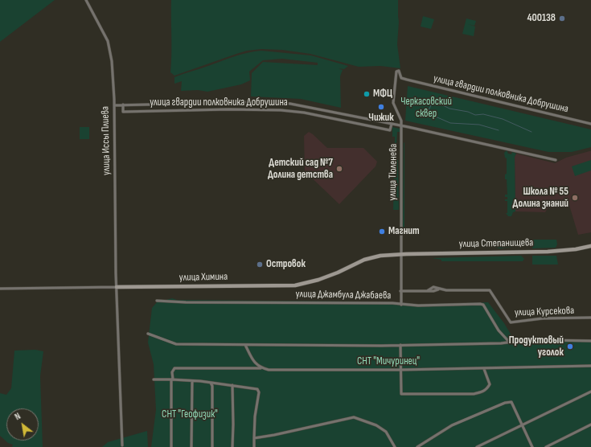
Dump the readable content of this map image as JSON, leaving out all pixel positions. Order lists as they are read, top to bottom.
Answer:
{
  "streets": {
    "street": [
      "улица гвардии полковника Добрушина",
      "улица Иссы Плиева",
      "улица Тюленева",
      "улица Степанищева",
      "улица Химина",
      "улица Джамбула Джабаева",
      "улица Курсекова"
    ]
  },
  "crossings": [
    ["улица гвардии полковника Добрушина", "улица Иссы Плиева"],
    ["улица гвардии полковника Добрушина", "улица Тюленева"],
    ["улица Иссы Плиева", "улица Химина"],
    ["улица Тюленева", "улица Степанищева"],
    ["улица Тюленева", "улица Химина"],
    ["улица Тюленева", "улица Джамбула Джабаева"],
    ["улица Тюленева", "улица Курсекова"],
    ["улица Степанищева", "улица Химина"]
  ],
  "parks": ["Черкасовский сквер", "СНТ \"Мичуринец\"", "СНТ \"Геофизик\""],
  "places": [
    "400138",
    "МФЦ",
    "Чижик",
    "Детский сад №7 Долина детства",
    "Школа № 55 Долина знаний",
    "Магнит",
    "Островок",
    "Продуктовый уголок"
  ],
  "north": "top left"
}
